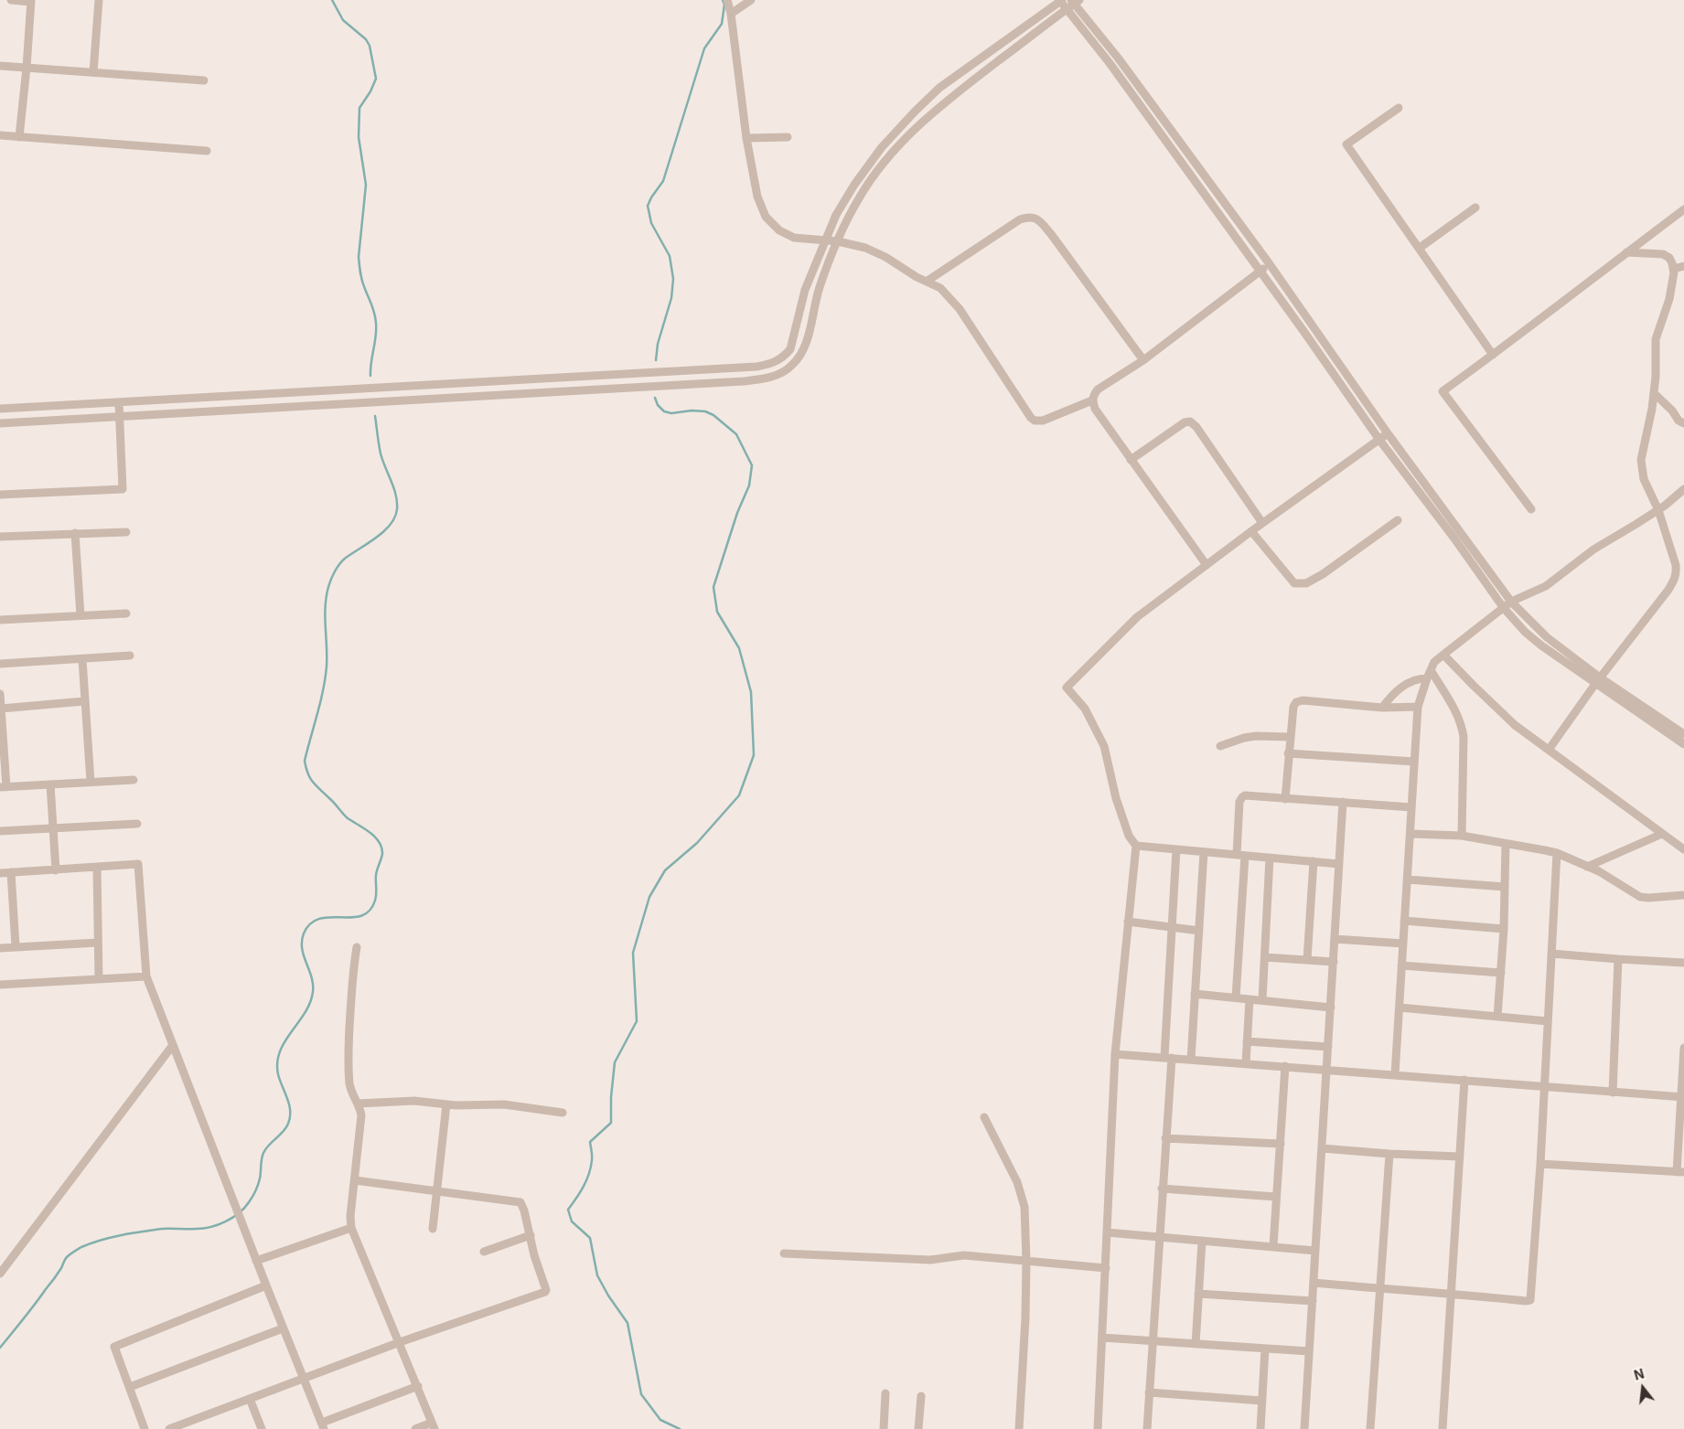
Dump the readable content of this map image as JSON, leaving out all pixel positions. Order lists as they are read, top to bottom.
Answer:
{
  "north": "top"
}
